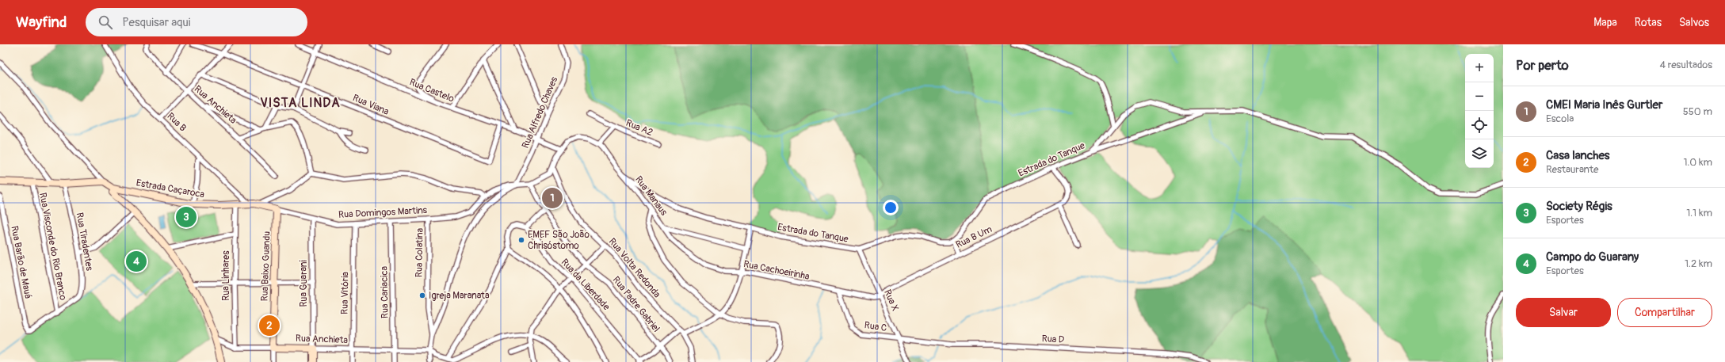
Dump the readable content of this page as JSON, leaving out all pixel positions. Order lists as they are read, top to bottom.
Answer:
{
  "streets": {
    "main road": [
      "Rua Anchieta",
      "Estrada Caçaroca",
      "Rua Domingos Martins",
      "Rua Baixo Guandu"
    ],
    "street": [
      "Rua Castelo",
      "Rua Viana",
      "Rua Alfredo Chaves",
      "Rua B",
      "Rua A2",
      "Estrada do Tanque",
      "Rua Manaus",
      "Rua B Um",
      "Rua Tiradentes",
      "Rua Visconde do Rio Branco",
      "Rua Colatina",
      "Rua Barão de Mauá",
      "Rua Volta Redonda",
      "Rua Cachoeirinha",
      "Rua Linhares",
      "Rua Guarani",
      "Rua da Liberdade",
      "Rua Cariacica",
      "Rua Vitória",
      "Rua X",
      "Rua Padre Gabriel",
      "Rua C",
      "Rua D"
    ]
  },
  "crossings": [
    ["Rua Castelo", "Rua Viana"],
    ["Rua Castelo", "Rua Alfredo Chaves"],
    ["Rua Anchieta", "Rua Colatina"],
    ["Rua Anchieta", "Rua Baixo Guandu"],
    ["Rua Anchieta", "Rua Linhares"],
    ["Rua Anchieta", "Rua Guarani"],
    ["Rua Anchieta", "Rua Cariacica"],
    ["Rua Anchieta", "Rua Vitória"],
    ["Rua B", "Estrada Caçaroca"],
    ["Rua A2", "Rua Manaus"],
    ["Estrada do Tanque", "Rua Manaus"],
    ["Estrada do Tanque", "Rua B Um"],
    ["Estrada do Tanque", "Rua X"],
    ["Estrada Caçaroca", "Rua Domingos Martins"],
    ["Estrada Caçaroca", "Rua Tiradentes"],
    ["Estrada Caçaroca", "Rua Visconde do Rio Branco"],
    ["Estrada Caçaroca", "Rua Linhares"],
    ["Rua Manaus", "Rua Cachoeirinha"],
    ["Rua Domingos Martins", "Rua Colatina"],
    ["Rua Domingos Martins", "Rua Baixo Guandu"],
    ["Rua Domingos Martins", "Rua Guarani"],
    ["Rua Domingos Martins", "Rua Cariacica"],
    ["Rua Domingos Martins", "Rua Vitória"],
    ["Rua B Um", "Rua Cachoeirinha"],
    ["Rua B Um", "Rua X"],
    ["Rua Tiradentes", "Rua Visconde do Rio Branco"],
    ["Rua Tiradentes", "Rua Barão de Mauá"],
    ["Rua Cachoeirinha", "Rua X"],
    ["Rua Cachoeirinha", "Rua C"],
    ["Rua X", "Rua C"],
    ["Rua X", "Rua D"],
    ["Rua C", "Rua D"]
  ],
  "districts": ["VISTA LINDA"],
  "places": ["EMEF São João Chrisóstomo", "Igreja Maranata"],
  "page": {
    "header": "Wayfind",
    "search": "Pesquisar aqui",
    "nav": ["Mapa", "Rotas", "Salvos"],
    "heading": ["Por perto", "4 resultados"],
    "map_buttons": ["+", "−"],
    "list": [
      {
        "mark": "1",
        "name": "CMEI Maria Inês Gurtler",
        "note": "Escola",
        "value": "550 m"
      },
      {
        "mark": "2",
        "name": "Casa lanches",
        "note": "Restaurante",
        "value": "1.0 km"
      },
      {
        "mark": "3",
        "name": "Society Régis",
        "note": "Esportes",
        "value": "1.1 km"
      },
      {
        "mark": "4",
        "name": "Campo do Guarany",
        "note": "Esportes",
        "value": "1.2 km"
      }
    ],
    "pins": [
      "1",
      "3",
      "4",
      "2"
    ],
    "buttons": ["Salvar", "Compartilhar"]
  }
}
